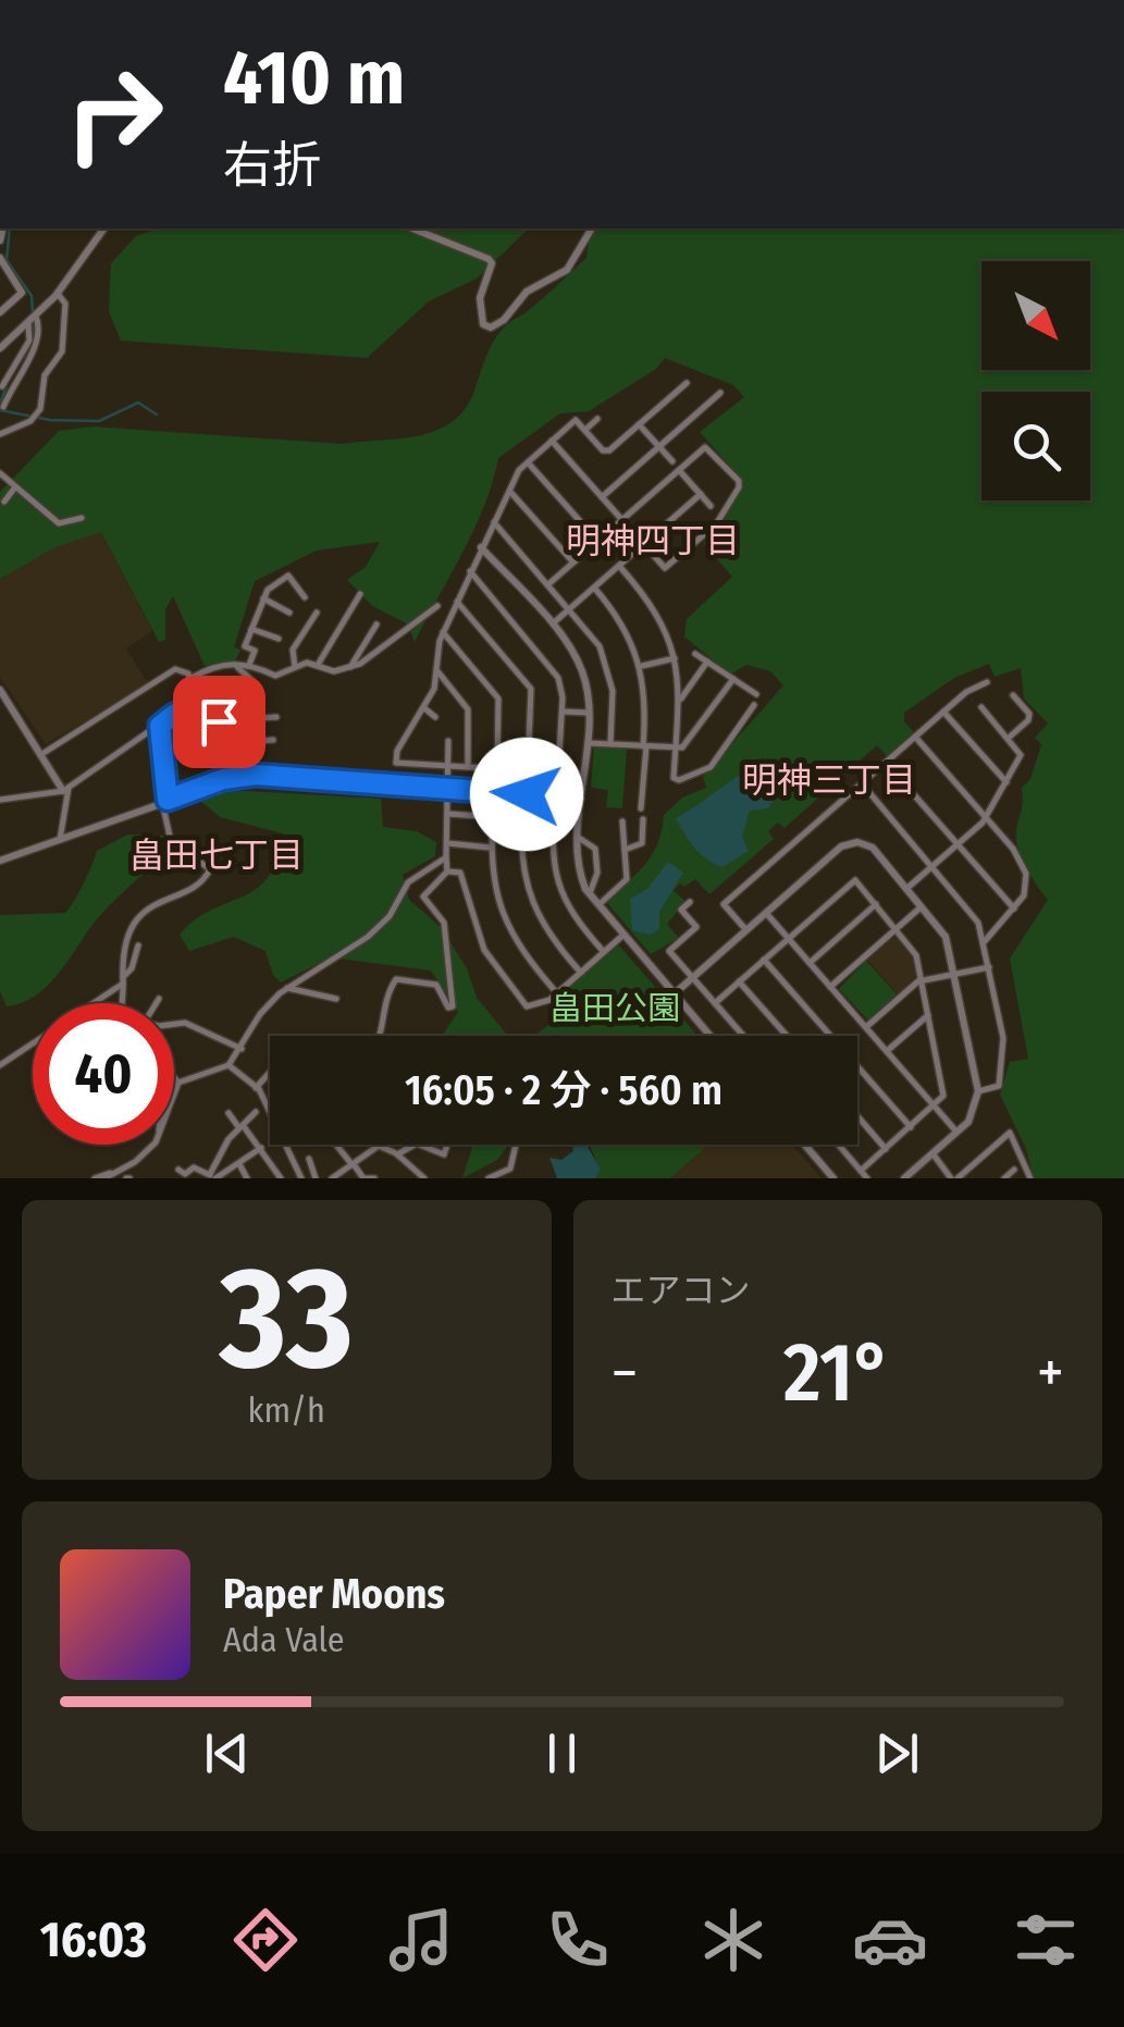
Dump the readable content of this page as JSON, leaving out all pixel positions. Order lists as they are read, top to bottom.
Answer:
{
  "districts": ["明神四丁目", "明神三丁目", "畠田七丁目"],
  "parks": ["畠田公園"],
  "north": "bottom right",
  "page": {
    "turn": ["410 m", "右折"],
    "limit": "40",
    "trip": "16:05 · 2 分 · 560 m",
    "tile": [
      ["33", "km/h"],
      "エアコン"
    ],
    "heat": ["−", "21°", "+"],
    "song": ["Paper Moons", "Ada Vale"],
    "tabs": "16:03"
  }
}
